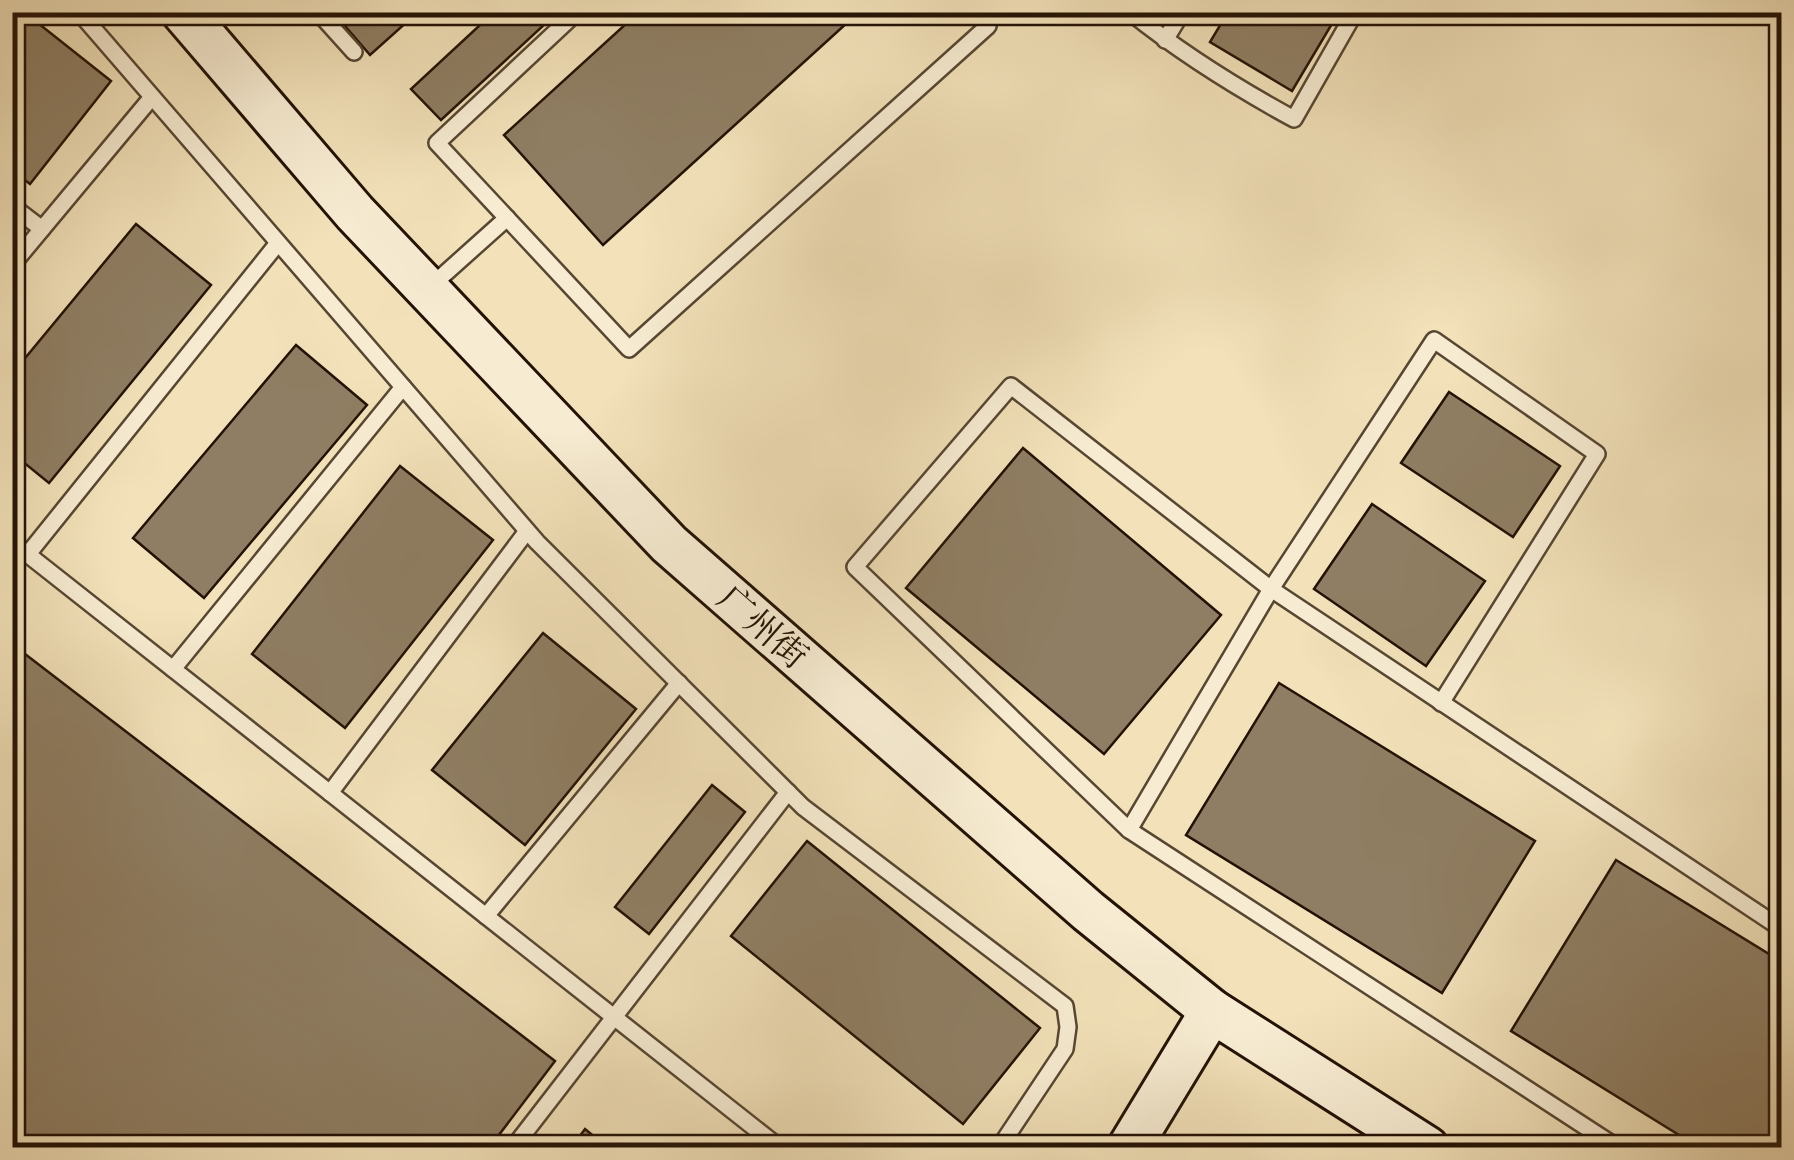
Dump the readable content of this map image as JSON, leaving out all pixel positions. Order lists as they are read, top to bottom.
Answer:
{
  "streets": {
    "street": ["广州街"]
  }
}
